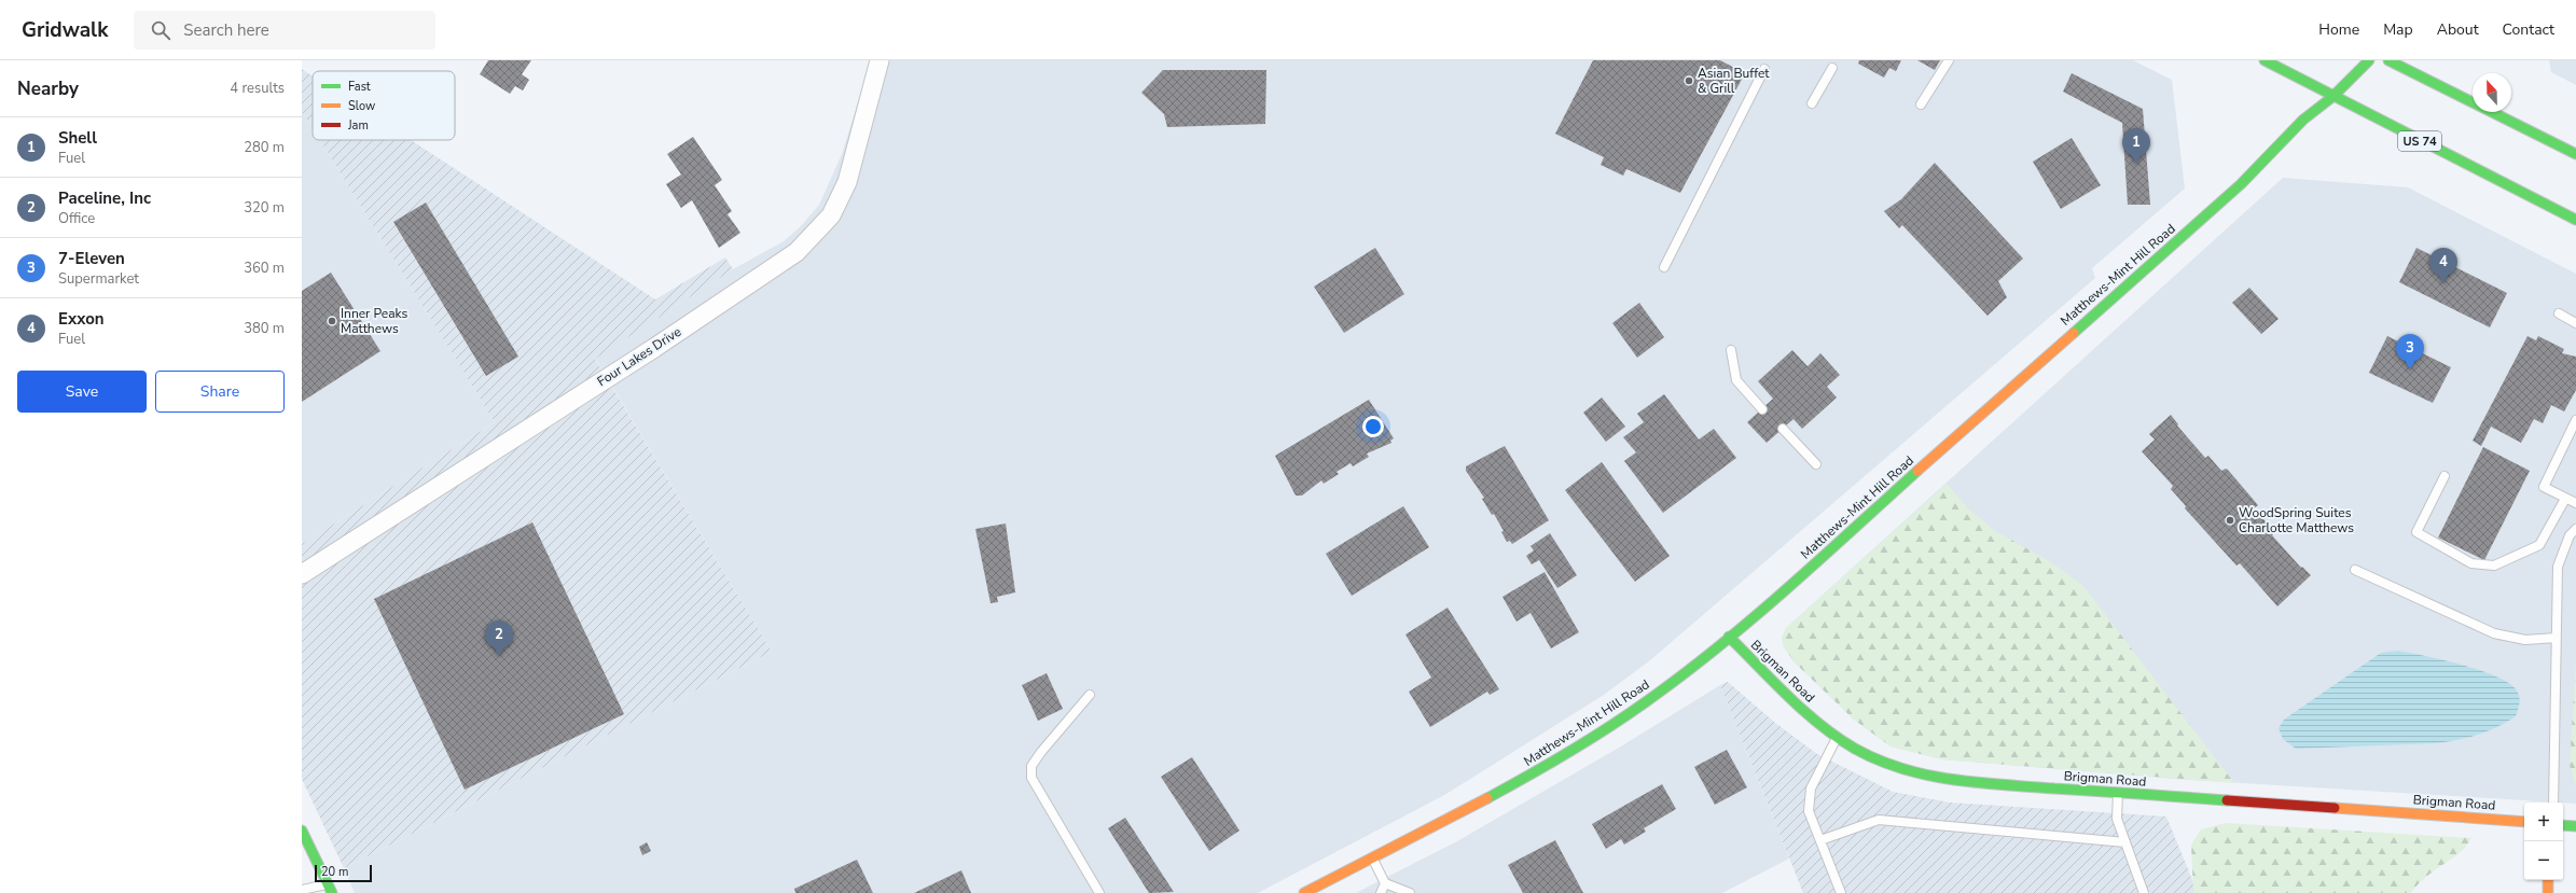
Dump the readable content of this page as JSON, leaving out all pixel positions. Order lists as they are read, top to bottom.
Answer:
{
  "streets": {
    "main road": ["US 74", "Matthews-Mint Hill Road", "Brigman Road"],
    "street": ["Four Lakes Drive"]
  },
  "crossings": [
    ["US 74", "Matthews-Mint Hill Road"],
    ["Matthews-Mint Hill Road", "Brigman Road"]
  ],
  "places": ["Asian Buffet & Grill", "Inner Peaks Matthews", "WoodSpring Suites Charlotte Matthews"],
  "legend": ["Fast", "Slow", "Jam"],
  "scale_bar": "20 m",
  "north": "top",
  "page": {
    "header": "Gridwalk",
    "search": "Search here",
    "nav": [
      "Home",
      "Map",
      "About",
      "Contact"
    ],
    "heading": ["Nearby", "4 results"],
    "list": [
      {
        "mark": "1",
        "name": "Shell",
        "note": "Fuel",
        "value": "280 m"
      },
      {
        "mark": "2",
        "name": "Paceline, Inc",
        "note": "Office",
        "value": "320 m"
      },
      {
        "mark": "3",
        "name": "7-Eleven",
        "note": "Supermarket",
        "value": "360 m"
      },
      {
        "mark": "4",
        "name": "Exxon",
        "note": "Fuel",
        "value": "380 m"
      }
    ],
    "pins": [
      "1",
      "4",
      "3",
      "2"
    ],
    "buttons": ["Save", "Share"],
    "map_buttons": ["+", "−"],
    "scale": "20 m"
  }
}
